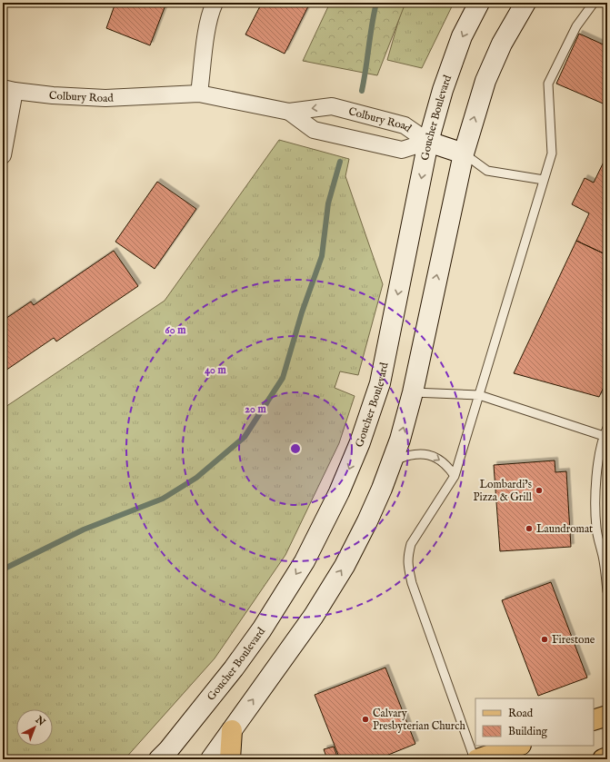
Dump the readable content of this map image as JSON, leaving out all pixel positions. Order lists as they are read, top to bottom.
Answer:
{
  "streets": {
    "main road": ["Goucher Boulevard"],
    "street": ["Colbury Road"]
  },
  "crossings": [
    ["Colbury Road", "Goucher Boulevard"]
  ],
  "places": [
    "Lombardi’s Pizza & Grill",
    "Laundromat",
    "Firestone",
    "Calvary Presbyterian Church"
  ],
  "legend": ["Road", "Building"],
  "north": "top right",
  "rings": ["60 m", "40 m", "20 m"]
}
